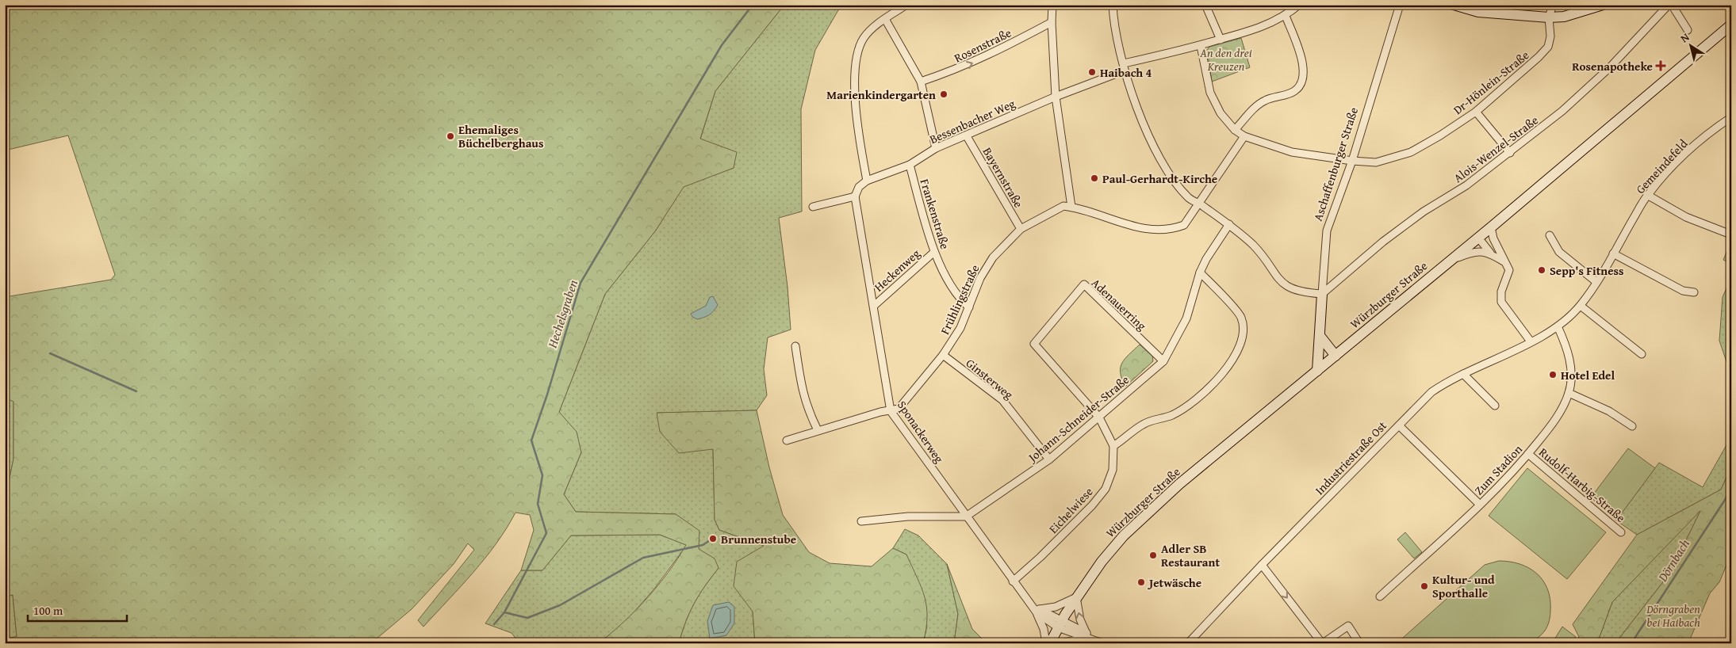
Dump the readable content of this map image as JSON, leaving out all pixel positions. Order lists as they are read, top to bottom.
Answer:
{
  "streets": {
    "main road": ["Aschaffenburger Straße", "Würzburger Straße"],
    "street": [
      "Rosenstraße",
      "Dr-Hönlein-Straße",
      "Bessenbacher Weg",
      "Alois-Wenzel-Straße",
      "Gemeindefeld",
      "Bayernstraße",
      "Frankenstraße",
      "Heckenweg",
      "Frühlingstraße",
      "Adenauerring",
      "Ginsterweg",
      "Johann-Schneider-Straße",
      "Sponackerweg",
      "Industriestraße Ost",
      "Zum Stadion",
      "Rudolf-Harbig-Straße",
      "Eichelwiese"
    ]
  },
  "crossings": [
    ["Dr-Hönlein-Straße", "Aschaffenburger Straße"],
    ["Bessenbacher Weg", "Bayernstraße"],
    ["Bessenbacher Weg", "Frankenstraße"],
    ["Alois-Wenzel-Straße", "Aschaffenburger Straße"],
    ["Aschaffenburger Straße", "Würzburger Straße"],
    ["Gemeindefeld", "Industriestraße Ost"],
    ["Gemeindefeld", "Zum Stadion"],
    ["Bayernstraße", "Frühlingstraße"],
    ["Frankenstraße", "Heckenweg"],
    ["Frankenstraße", "Frühlingstraße"],
    ["Heckenweg", "Sponackerweg"],
    ["Würzburger Straße", "Sponackerweg"],
    ["Frühlingstraße", "Ginsterweg"],
    ["Frühlingstraße", "Sponackerweg"],
    ["Adenauerring", "Johann-Schneider-Straße"],
    ["Adenauerring", "Eichelwiese"],
    ["Ginsterweg", "Johann-Schneider-Straße"],
    ["Johann-Schneider-Straße", "Sponackerweg"],
    ["Johann-Schneider-Straße", "Eichelwiese"],
    ["Sponackerweg", "Eichelwiese"],
    ["Industriestraße Ost", "Zum Stadion"],
    ["Zum Stadion", "Rudolf-Harbig-Straße"]
  ],
  "one_way": ["Rosenstraße"],
  "water": ["Hechelsgraben", "Dörnbach"],
  "parks": ["An den drei Kreuzen", "Dörngraben bei Haibach"],
  "places": {
    "health": ["Rosenapotheke"],
    "other": [
      "Haibach 4",
      "Marienkindergarten",
      "Ehemaliges Büchelberghaus",
      "Paul-Gerhardt-Kirche",
      "Sepp's Fitness",
      "Hotel Edel",
      "Brunnenstube",
      "Adler SB Restaurant",
      "Jetwäsche",
      "Kultur- und Sporthalle"
    ]
  },
  "scale_bar": "100 m",
  "north": "top left"
}
